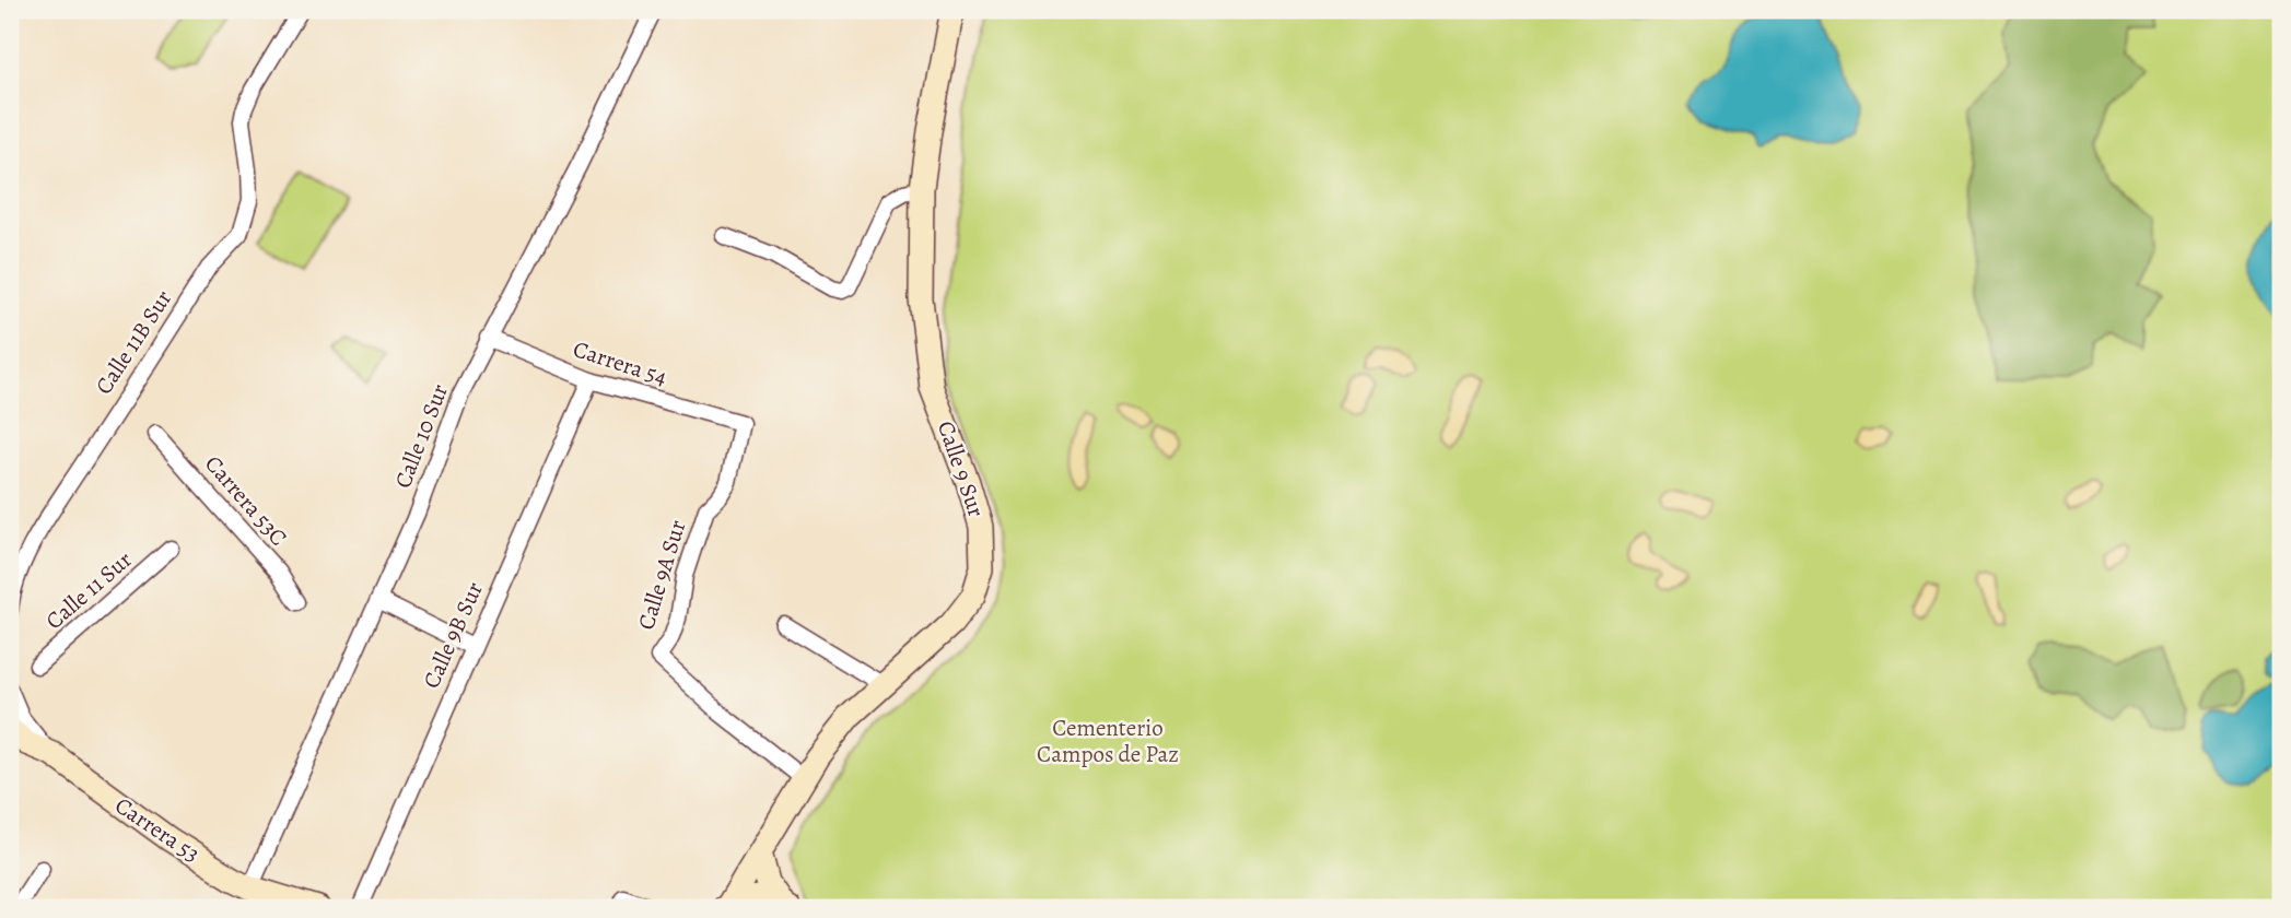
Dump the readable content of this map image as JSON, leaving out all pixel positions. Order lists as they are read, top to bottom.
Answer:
{
  "streets": {
    "main road": ["Calle 9 Sur", "Carrera 53"],
    "street": [
      "Calle 11B Sur",
      "Carrera 54",
      "Calle 10 Sur",
      "Carrera 53C",
      "Calle 9A Sur",
      "Calle 11 Sur",
      "Calle 9B Sur"
    ]
  },
  "crossings": [
    ["Carrera 54", "Calle 10 Sur"],
    ["Carrera 54", "Calle 9A Sur"],
    ["Carrera 54", "Calle 9B Sur"],
    ["Calle 10 Sur", "Carrera 53"],
    ["Calle 9 Sur", "Calle 9A Sur"]
  ],
  "parks": ["Cementerio Campos de Paz"]
}
